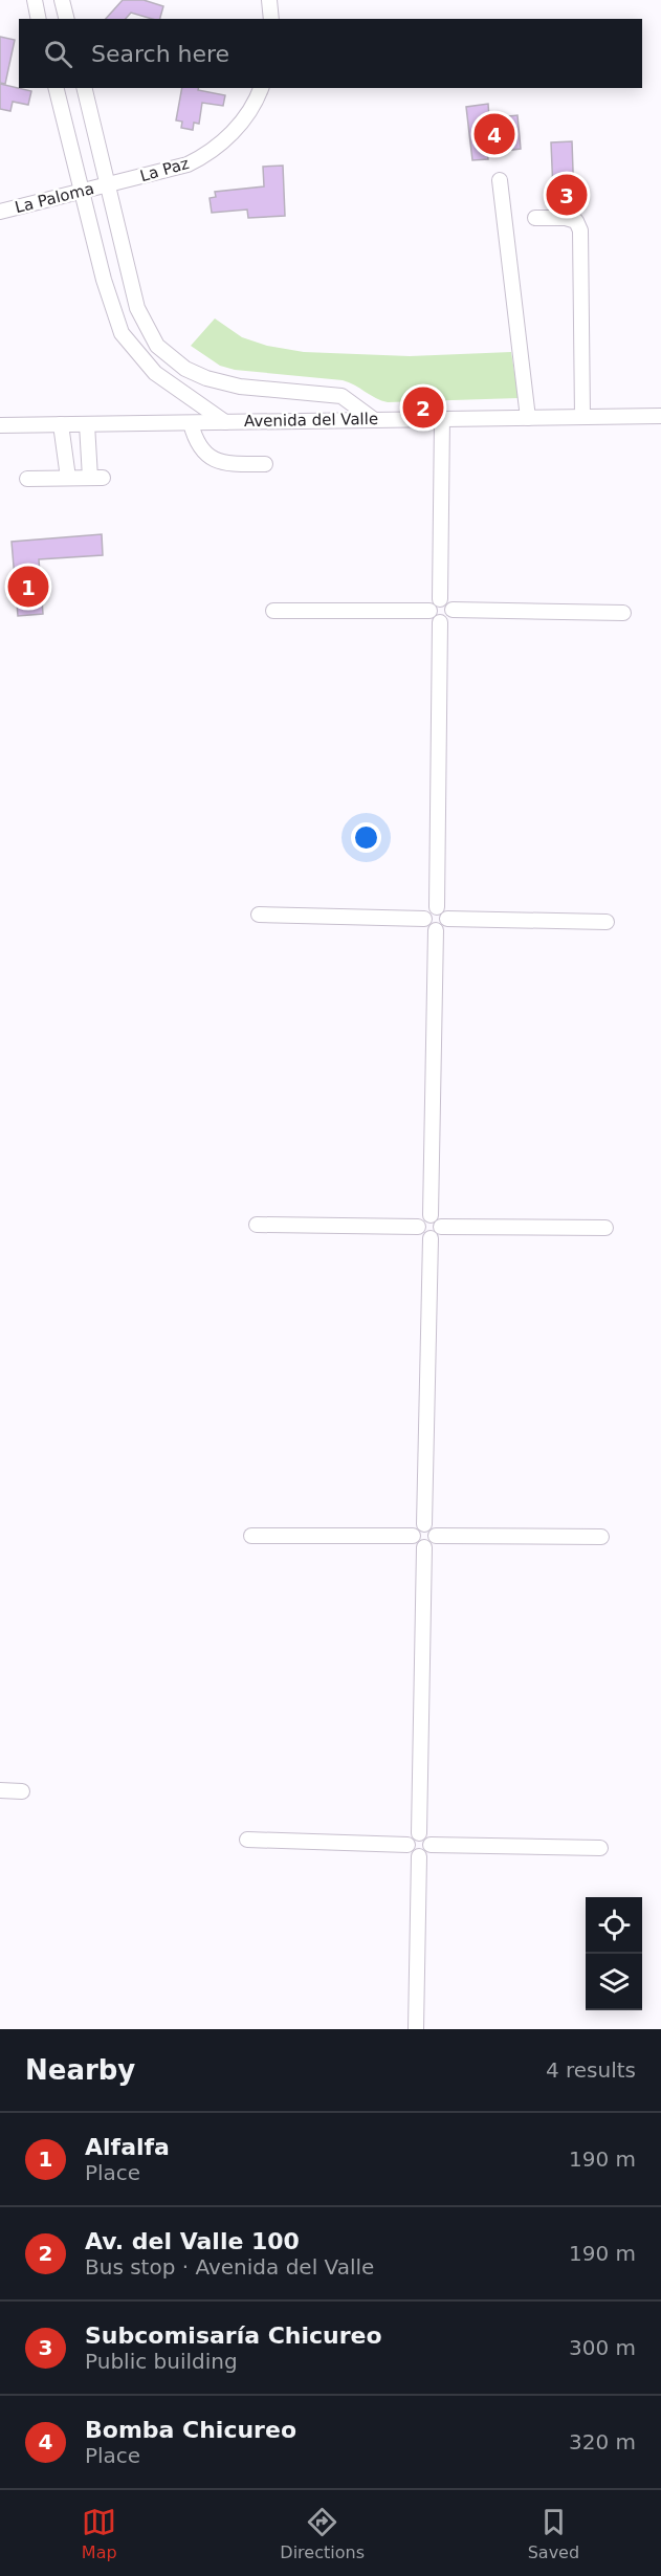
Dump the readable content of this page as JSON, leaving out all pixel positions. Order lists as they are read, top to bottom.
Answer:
{
  "streets": {
    "street": ["La Paz", "La Paloma", "Avenida del Valle"]
  },
  "crossings": [
    ["La Paz", "La Paloma"]
  ],
  "page": {
    "search": "Search here",
    "pins": [
      "4",
      "3",
      "2",
      "1"
    ],
    "heading": ["Nearby", "4 results"],
    "list": [
      {
        "mark": "1",
        "name": "Alfalfa",
        "note": "Place",
        "value": "190 m"
      },
      {
        "mark": "2",
        "name": "Av. del Valle 100",
        "note": "Bus stop · Avenida del Valle",
        "value": "190 m"
      },
      {
        "mark": "3",
        "name": "Subcomisaría Chicureo",
        "note": "Public building",
        "value": "300 m"
      },
      {
        "mark": "4",
        "name": "Bomba Chicureo",
        "note": "Place",
        "value": "320 m"
      }
    ],
    "nav": ["Map", "Directions", "Saved"]
  }
}
